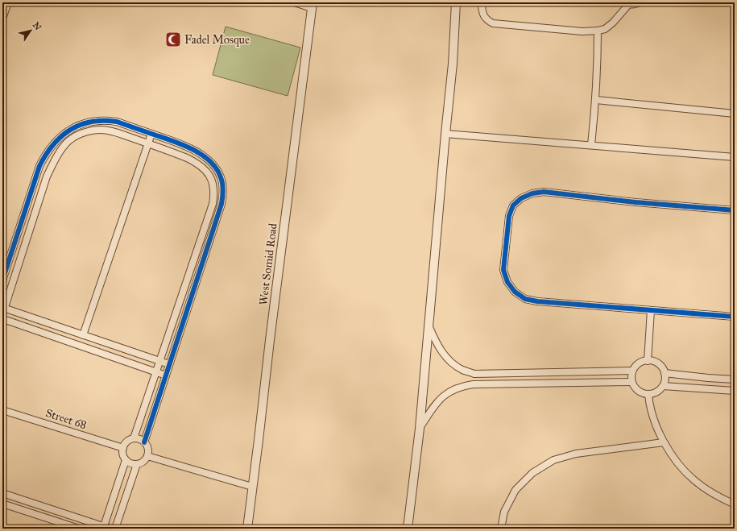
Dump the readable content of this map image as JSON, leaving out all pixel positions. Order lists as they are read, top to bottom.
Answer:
{
  "streets": {
    "street": ["West Somid Road", "Street 68"]
  },
  "places": {
    "mosque": ["Fadel Mosque"]
  },
  "north": "top right"
}
